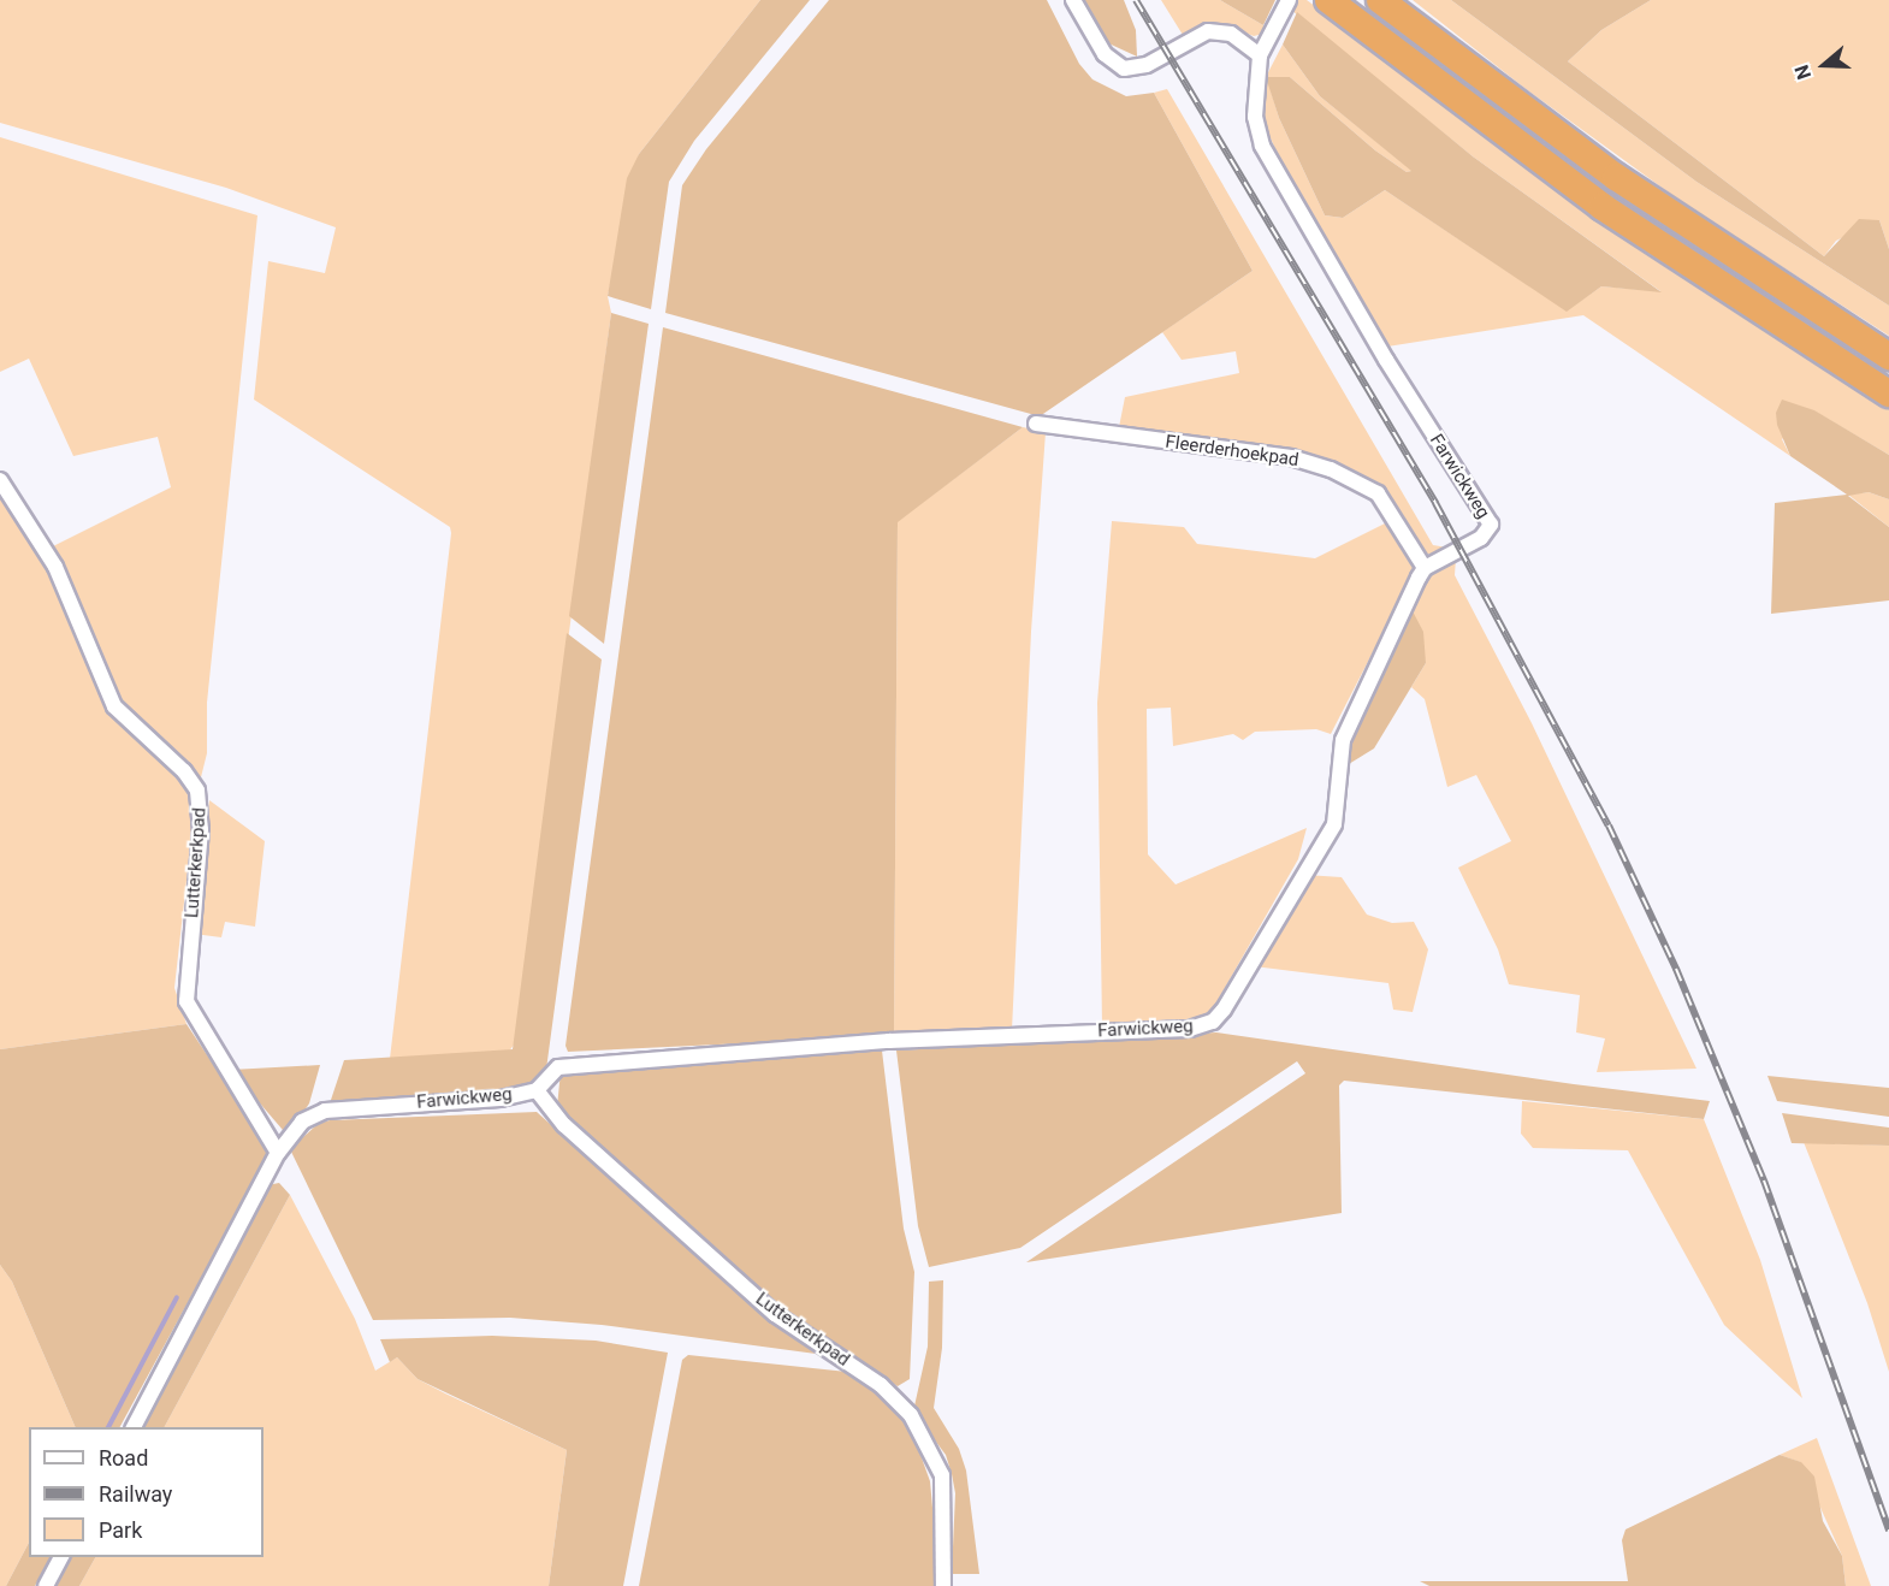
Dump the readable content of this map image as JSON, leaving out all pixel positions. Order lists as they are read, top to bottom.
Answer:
{
  "streets": {
    "street": ["Fleerderhoekpad", "Farwickweg", "Lutterkerkpad"]
  },
  "crossings": [
    ["Fleerderhoekpad", "Farwickweg"],
    ["Farwickweg", "Lutterkerkpad"]
  ],
  "legend": ["Road", "Railway", "Park"],
  "north": "left"
}
